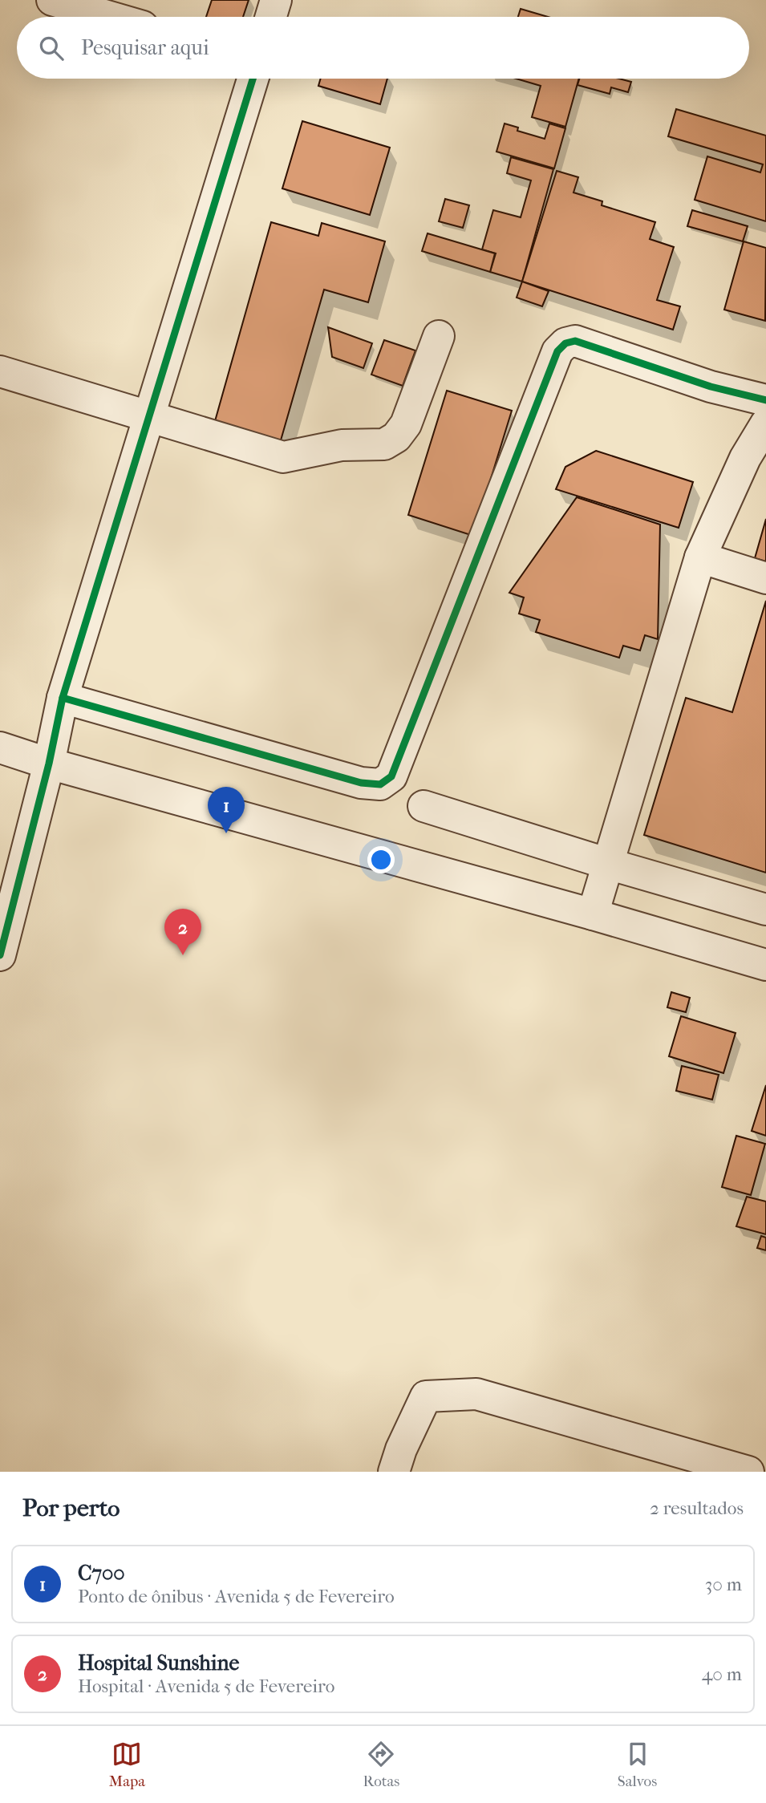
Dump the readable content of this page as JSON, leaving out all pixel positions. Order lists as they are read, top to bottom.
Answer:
{
  "page": {
    "search": "Pesquisar aqui",
    "pins": ["1", "2"],
    "heading": ["Por perto", "2 resultados"],
    "list": [
      {
        "mark": "1",
        "name": "C700",
        "note": "Ponto de ônibus · Avenida 5 de Fevereiro",
        "value": "30 m"
      },
      {
        "mark": "2",
        "name": "Hospital Sunshine",
        "note": "Hospital · Avenida 5 de Fevereiro",
        "value": "40 m"
      }
    ],
    "nav": ["Mapa", "Rotas", "Salvos"]
  }
}
